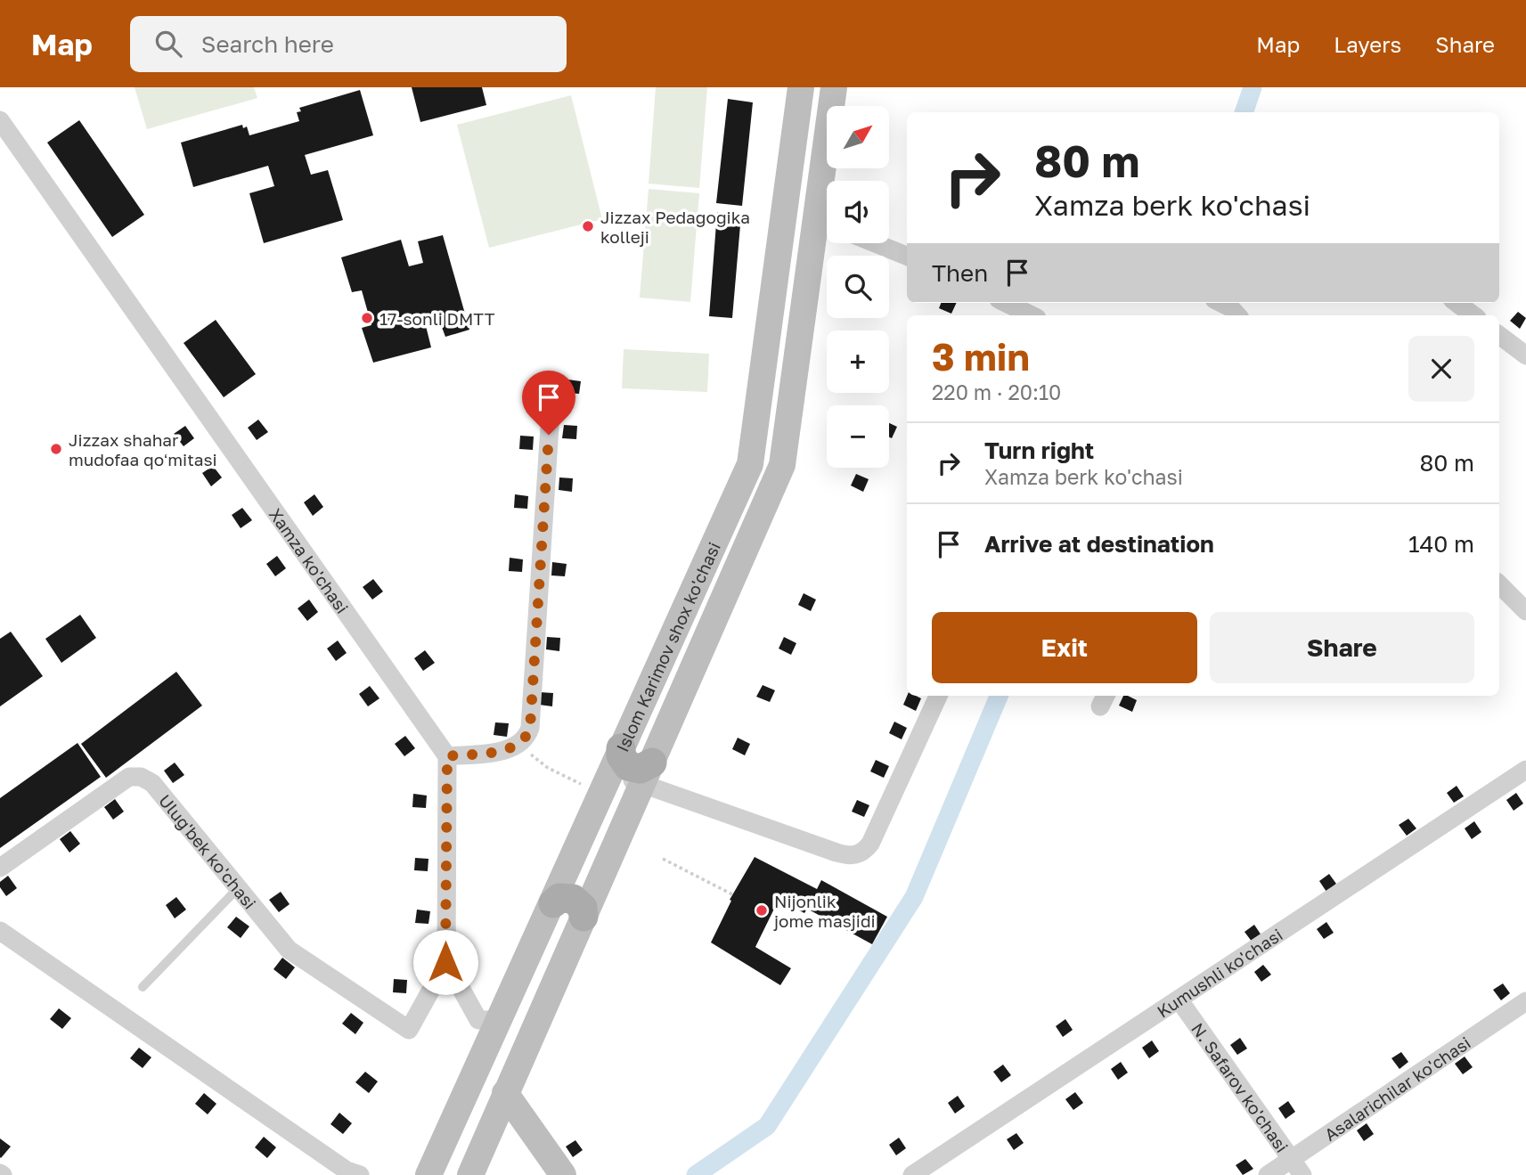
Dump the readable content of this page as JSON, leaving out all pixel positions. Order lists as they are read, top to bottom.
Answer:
{
  "streets": {
    "main road": ["Islom Karimov shox ko'chasi"],
    "street": [
      "Xamza ko'chasi",
      "Ulug'bek ko'chasi",
      "Kumushli ko'chasi",
      "N. Safarov ko'chasi",
      "Asalarichilar ko'chasi"
    ]
  },
  "crossings": [
    ["Kumushli ko'chasi", "N. Safarov ko'chasi"],
    ["N. Safarov ko'chasi", "Asalarichilar ko'chasi"]
  ],
  "places": [
    "Jizzax Pedagogika kolleji",
    "17-sonli DMTT",
    "Jizzax shahar mudofaa qoʻmitasi",
    "Nijonlik jome masjidi"
  ],
  "north": "top right",
  "page": {
    "header": "Map",
    "search": "Search here",
    "nav": ["Map", "Layers", "Share"],
    "map_buttons": ["+", "−"],
    "turn": ["80 m", "Xamza berk ko'chasi"],
    "then": "Then",
    "heading": ["3 min", "220 m · 20:10"],
    "list": [
      {
        "name": "Turn right",
        "note": "Xamza berk ko'chasi",
        "value": "80 m"
      },
      {
        "name": "Arrive at destination",
        "value": "140 m"
      }
    ],
    "buttons": ["Exit", "Share"]
  }
}
